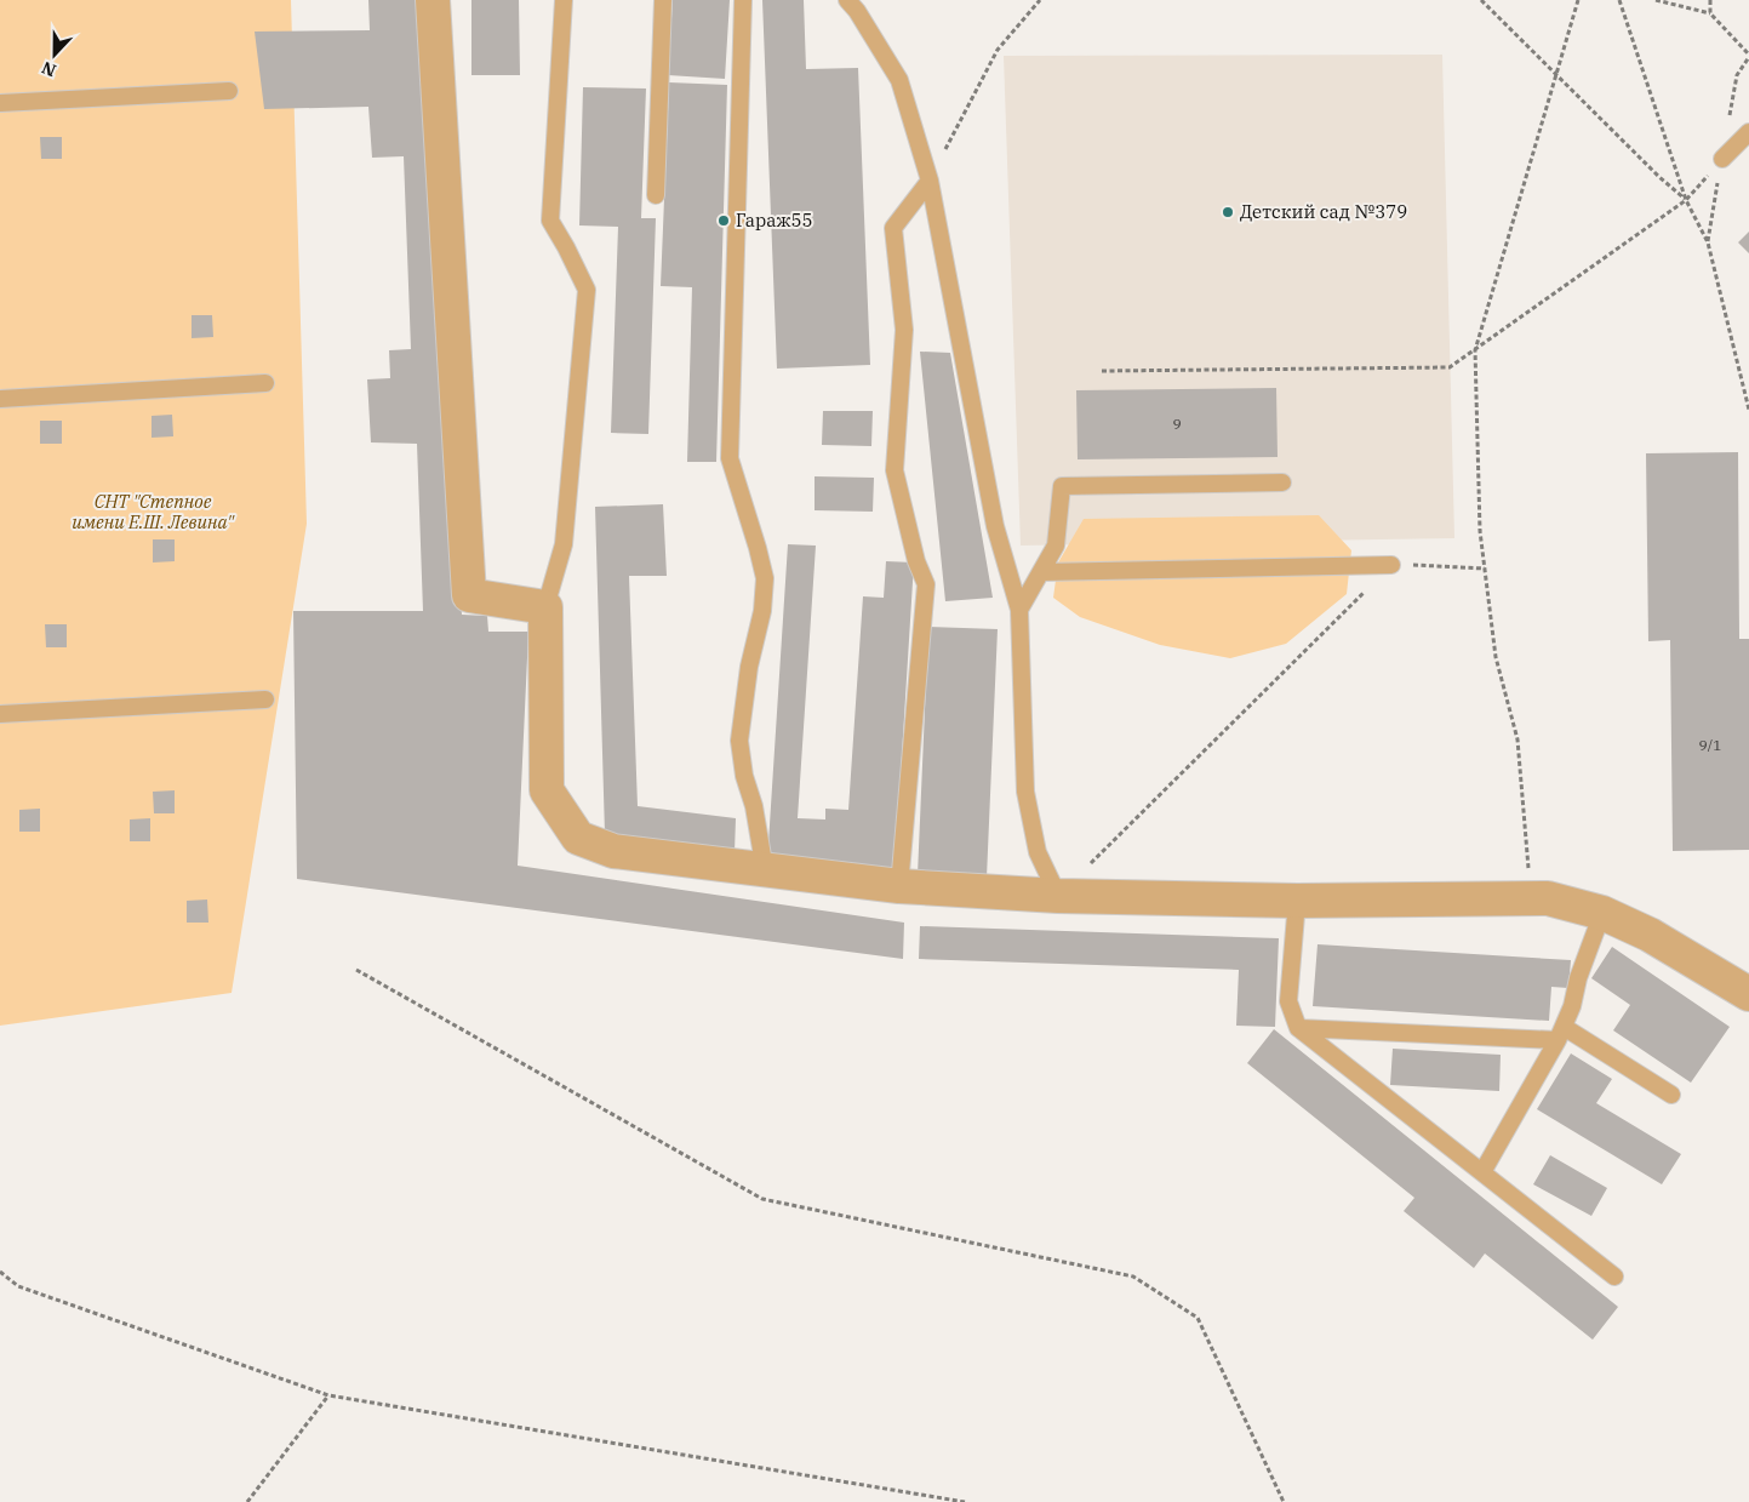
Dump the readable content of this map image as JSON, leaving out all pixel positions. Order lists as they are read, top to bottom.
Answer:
{
  "parks": ["СНТ \"Степное имени Е.Ш. Левина\""],
  "places": ["Детский сад №379", "Гараж55"],
  "house_numbers": ["9", "9/1"],
  "north": "bottom"
}
